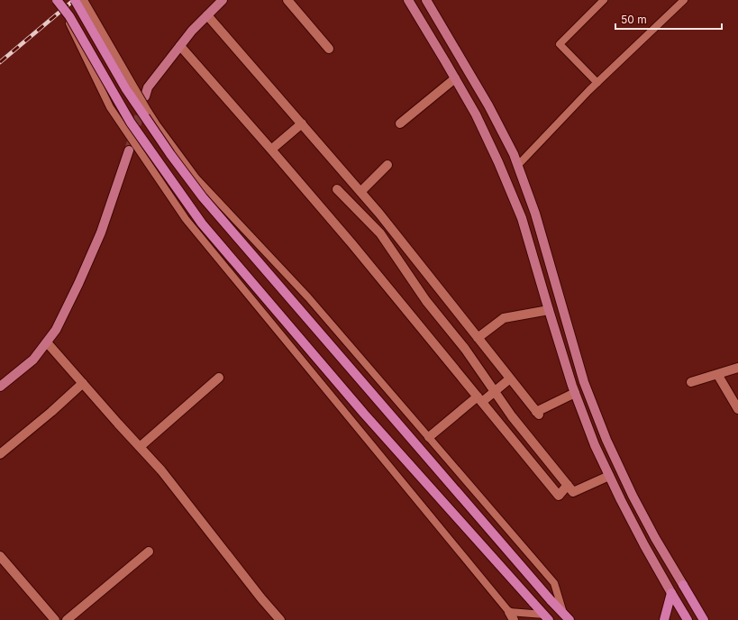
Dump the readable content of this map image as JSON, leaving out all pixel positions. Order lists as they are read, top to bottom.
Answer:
{
  "scale_bar": "50 m"
}
